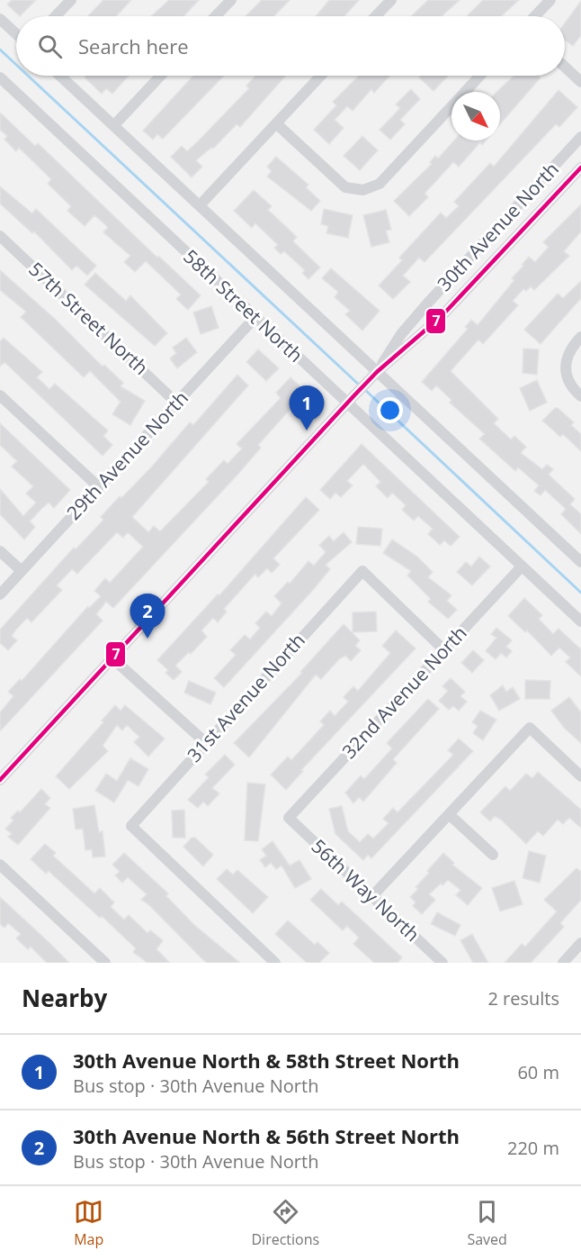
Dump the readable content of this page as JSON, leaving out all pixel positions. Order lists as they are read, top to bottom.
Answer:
{
  "streets": {
    "street": [
      "30th Avenue North",
      "58th Street North",
      "57th Street North",
      "29th Avenue North",
      "32nd Avenue North",
      "31st Avenue North",
      "56th Way North"
    ]
  },
  "crossings": [
    ["58th Street North", "29th Avenue North"],
    ["58th Street North", "32nd Avenue North"],
    ["57th Street North", "29th Avenue North"],
    ["32nd Avenue North", "31st Avenue North"],
    ["32nd Avenue North", "56th Way North"]
  ],
  "lines": ["transit line 7"],
  "north": "bottom right",
  "page": {
    "search": "Search here",
    "pins": ["1", "2"],
    "heading": ["Nearby", "2 results"],
    "list": [
      {
        "mark": "1",
        "name": "30th Avenue North & 58th Street North",
        "note": "Bus stop · 30th Avenue North",
        "value": "60 m"
      },
      {
        "mark": "2",
        "name": "30th Avenue North & 56th Street North",
        "note": "Bus stop · 30th Avenue North",
        "value": "220 m"
      }
    ],
    "nav": ["Map", "Directions", "Saved"]
  }
}
